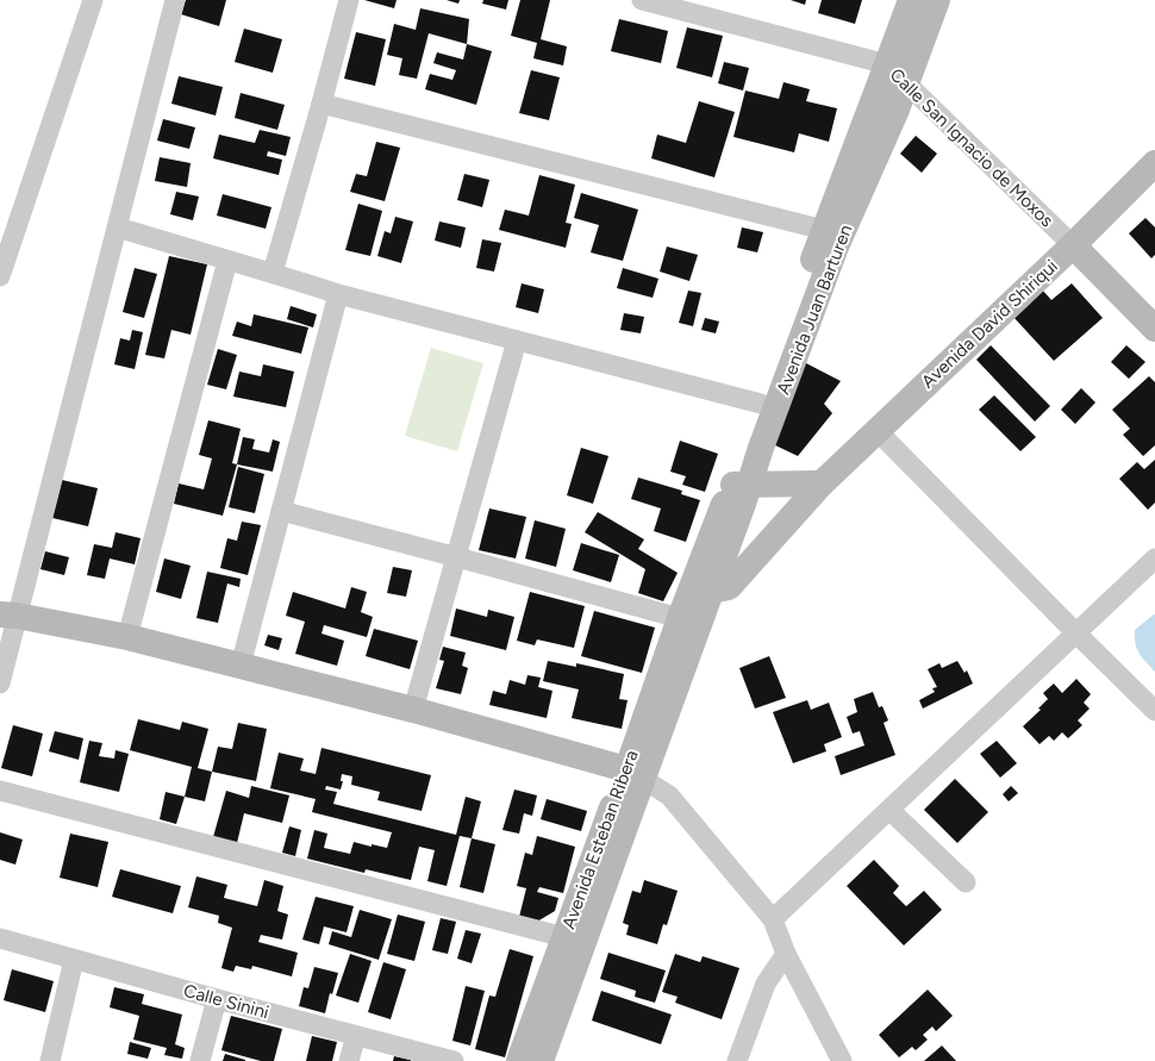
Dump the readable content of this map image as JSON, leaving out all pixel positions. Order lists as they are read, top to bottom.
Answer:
{
  "streets": {
    "street": [
      "Calle San Ignacio de Moxos",
      "Avenida Juan Barturen",
      "Avenida David Shiriqui",
      "Avenida Esteban Ribera",
      "Calle Sinini"
    ]
  },
  "crossings": [
    ["Calle San Ignacio de Moxos", "Avenida Juan Barturen"],
    ["Calle San Ignacio de Moxos", "Avenida David Shiriqui"],
    ["Avenida Juan Barturen", "Avenida David Shiriqui"],
    ["Avenida Juan Barturen", "Avenida Esteban Ribera"]
  ]
}
